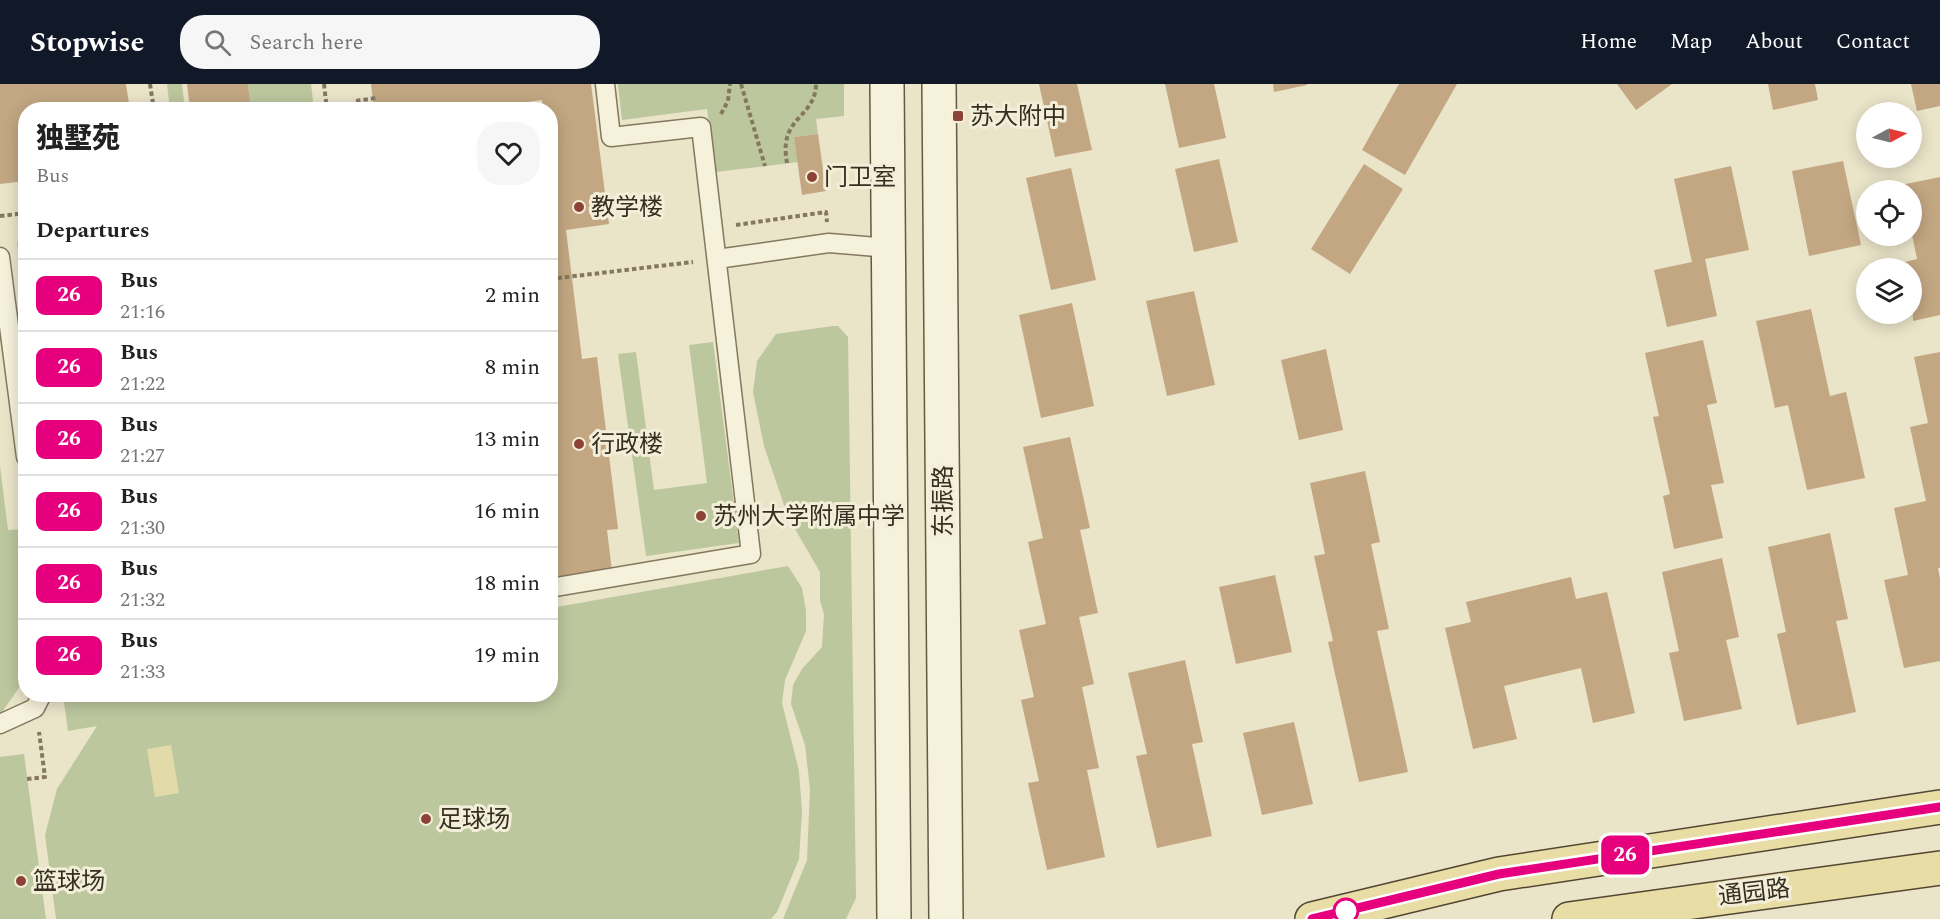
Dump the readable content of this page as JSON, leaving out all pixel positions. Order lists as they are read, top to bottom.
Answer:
{
  "streets": {
    "main road": ["东振路", "通园路"]
  },
  "places": {
    "transit": ["苏大附中"],
    "other": [
      "门卫室",
      "教学楼",
      "行政楼",
      "苏州大学附属中学",
      "足球场",
      "篮球场"
    ]
  },
  "lines": ["bus line 26"],
  "north": "right",
  "page": {
    "header": "Stopwise",
    "search": "Search here",
    "nav": [
      "Home",
      "Map",
      "About",
      "Contact"
    ],
    "on_map": "26",
    "heading": [
      ["独墅苑", "Bus"],
      "Departures"
    ],
    "list": [
      {
        "mark": "26",
        "name": "Bus",
        "note": "21:16",
        "value": "2 min"
      },
      {
        "mark": "26",
        "name": "Bus",
        "note": "21:22",
        "value": "8 min"
      },
      {
        "mark": "26",
        "name": "Bus",
        "note": "21:27",
        "value": "13 min"
      },
      {
        "mark": "26",
        "name": "Bus",
        "note": "21:30",
        "value": "16 min"
      },
      {
        "mark": "26",
        "name": "Bus",
        "note": "21:32",
        "value": "18 min"
      },
      {
        "mark": "26",
        "name": "Bus",
        "note": "21:33",
        "value": "19 min"
      }
    ]
  }
}
